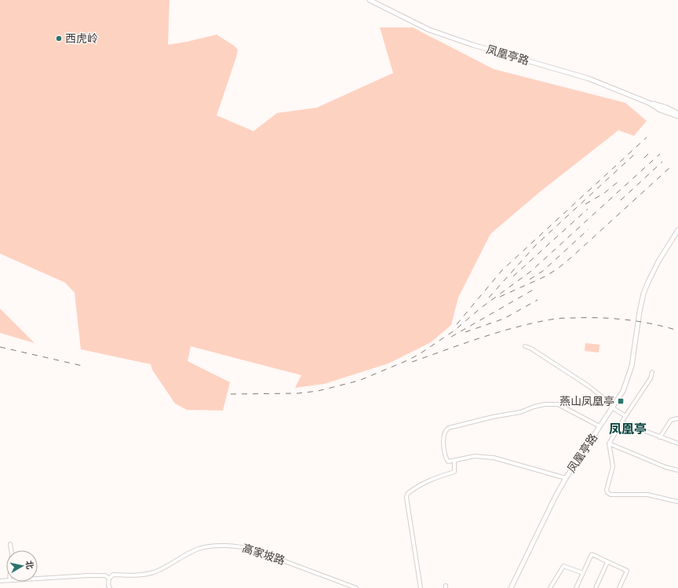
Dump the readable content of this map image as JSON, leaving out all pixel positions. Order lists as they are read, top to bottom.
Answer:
{
  "streets": {
    "street": ["凤凰亭路", "高家坡路"]
  },
  "districts": ["凤凰亭"],
  "places": {
    "other": ["西虎岭"],
    "transit": ["燕山凤凰亭"]
  },
  "north": "right"
}
